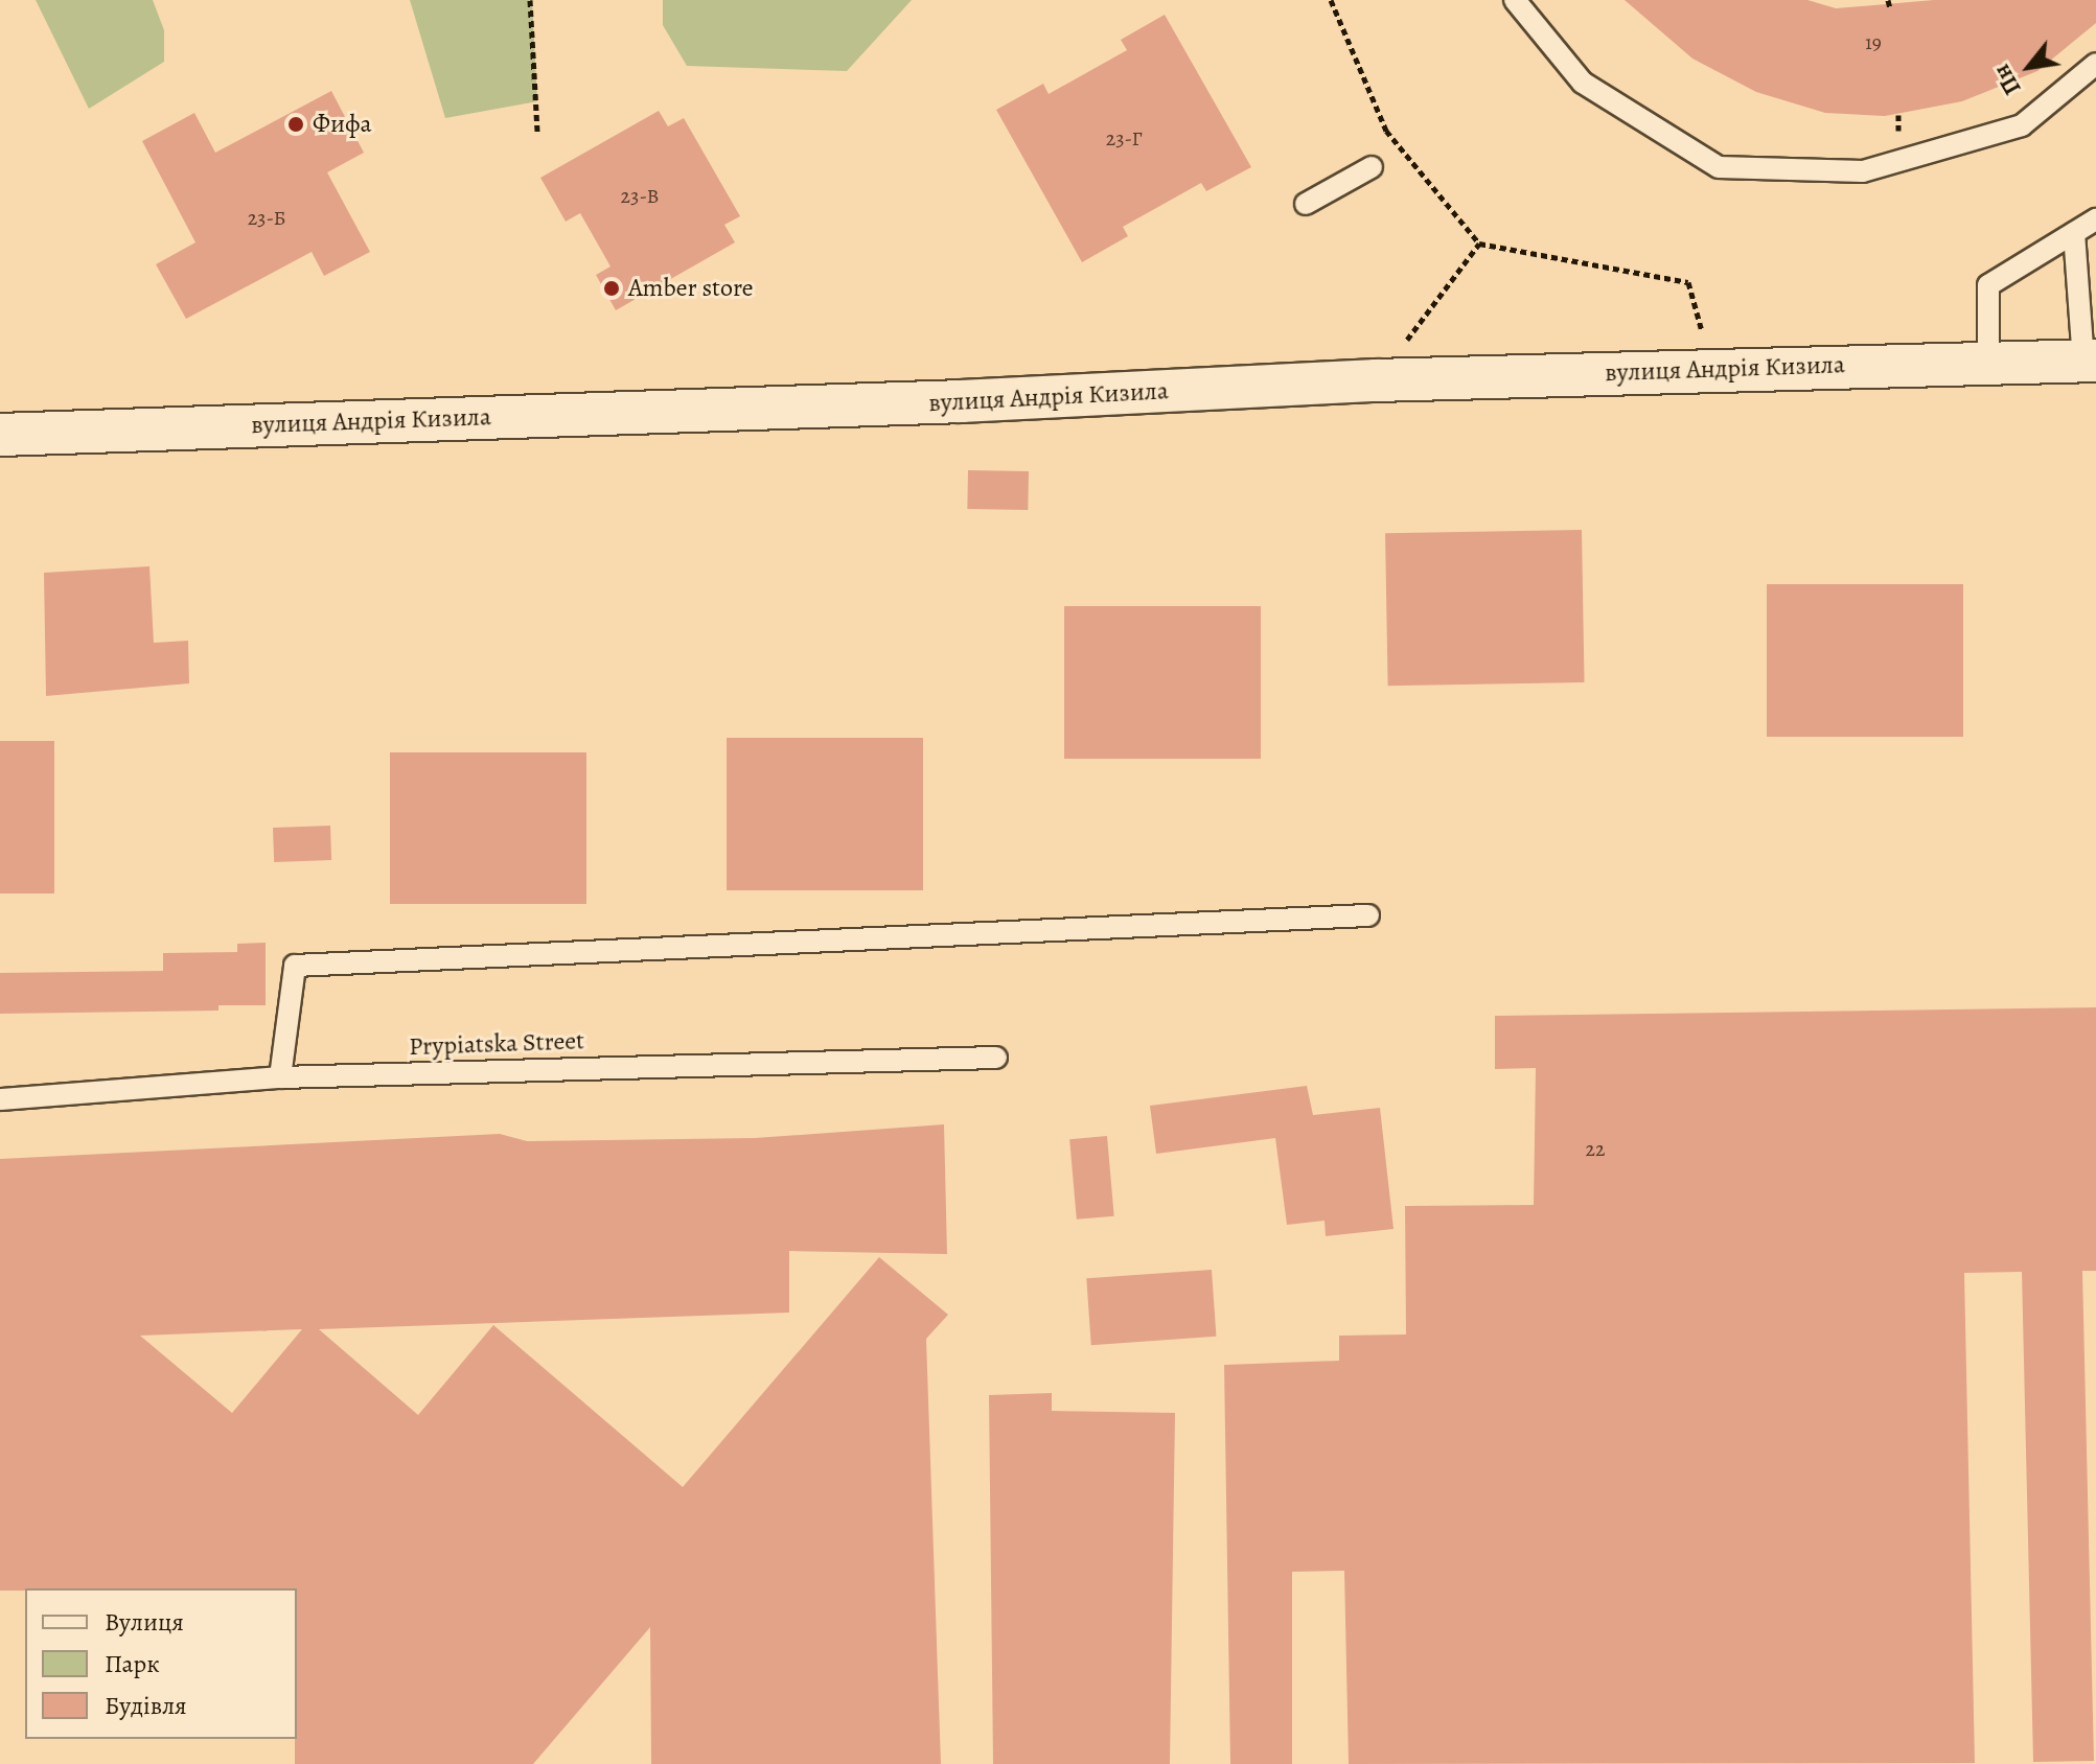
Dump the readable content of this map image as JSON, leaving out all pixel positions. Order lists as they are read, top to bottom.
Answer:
{
  "streets": {
    "street": ["вулиця Андрія Кизила"],
    "lane": ["Prypiatska Street"]
  },
  "places": ["Фифа", "Amber store"],
  "house_numbers": [
    "19",
    "23-Г",
    "23-В",
    "23-Б",
    "22"
  ],
  "legend": ["Вулиця", "Парк", "Будівля"],
  "north": "bottom left"
}
